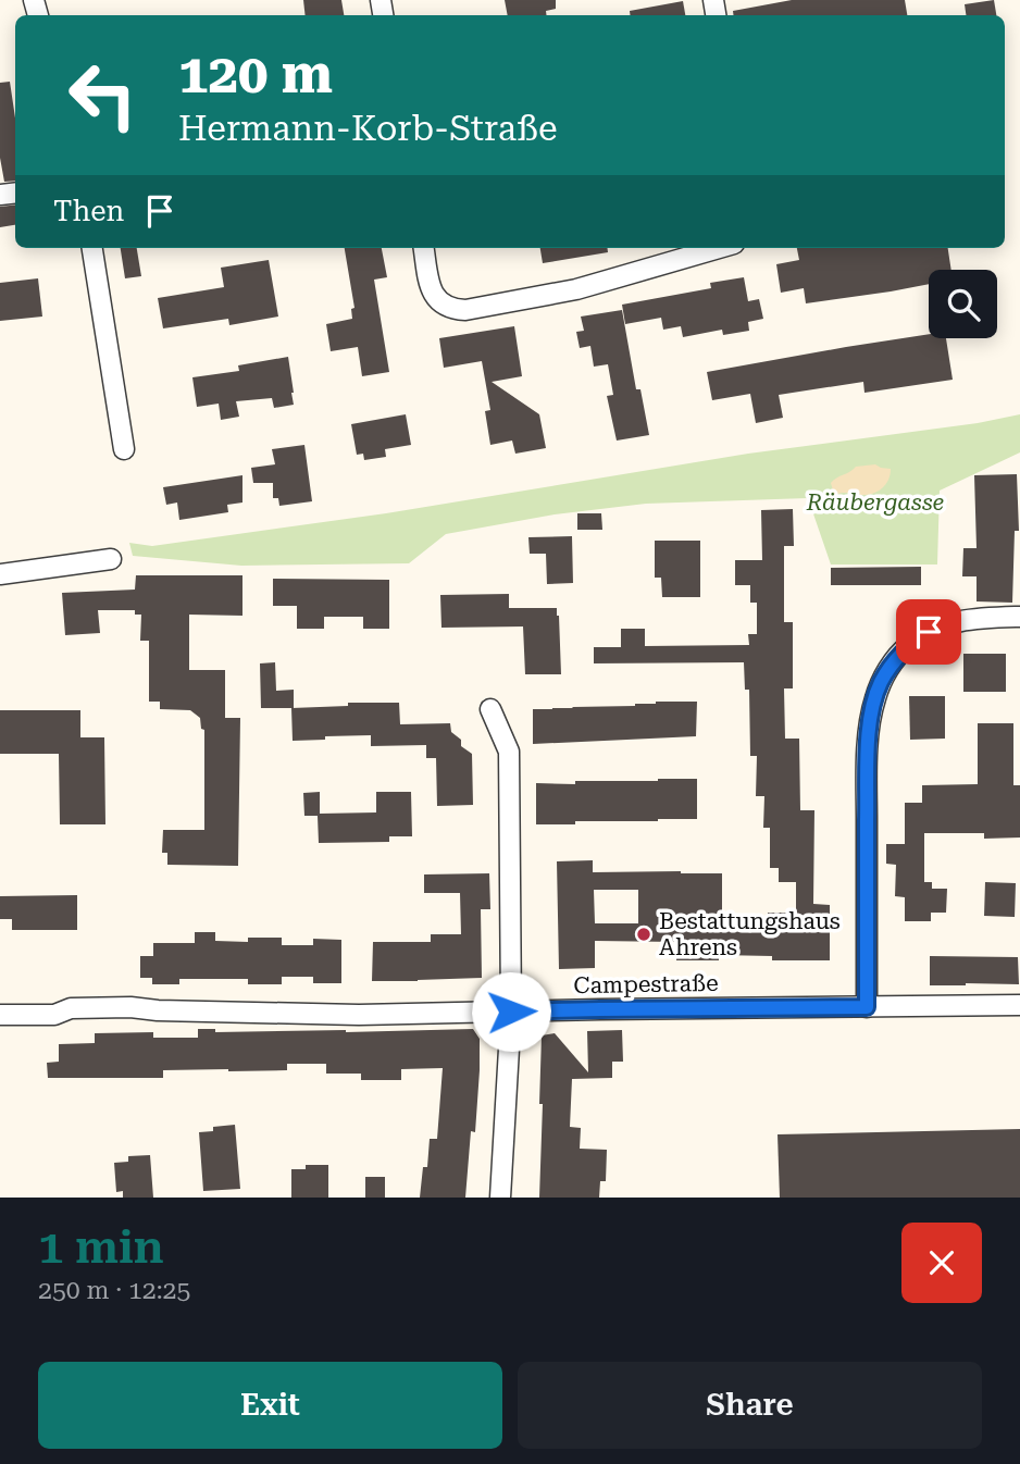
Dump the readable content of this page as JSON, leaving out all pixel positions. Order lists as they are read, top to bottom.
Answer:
{
  "streets": {
    "street": ["Campestraße"]
  },
  "parks": ["Räubergasse"],
  "places": ["Bestattungshaus Ahrens"],
  "page": {
    "turn": ["120 m", "Hermann-Korb-Straße"],
    "then": "Then",
    "heading": ["1 min", "250 m · 12:25"],
    "buttons": ["Exit", "Share"]
  }
}
